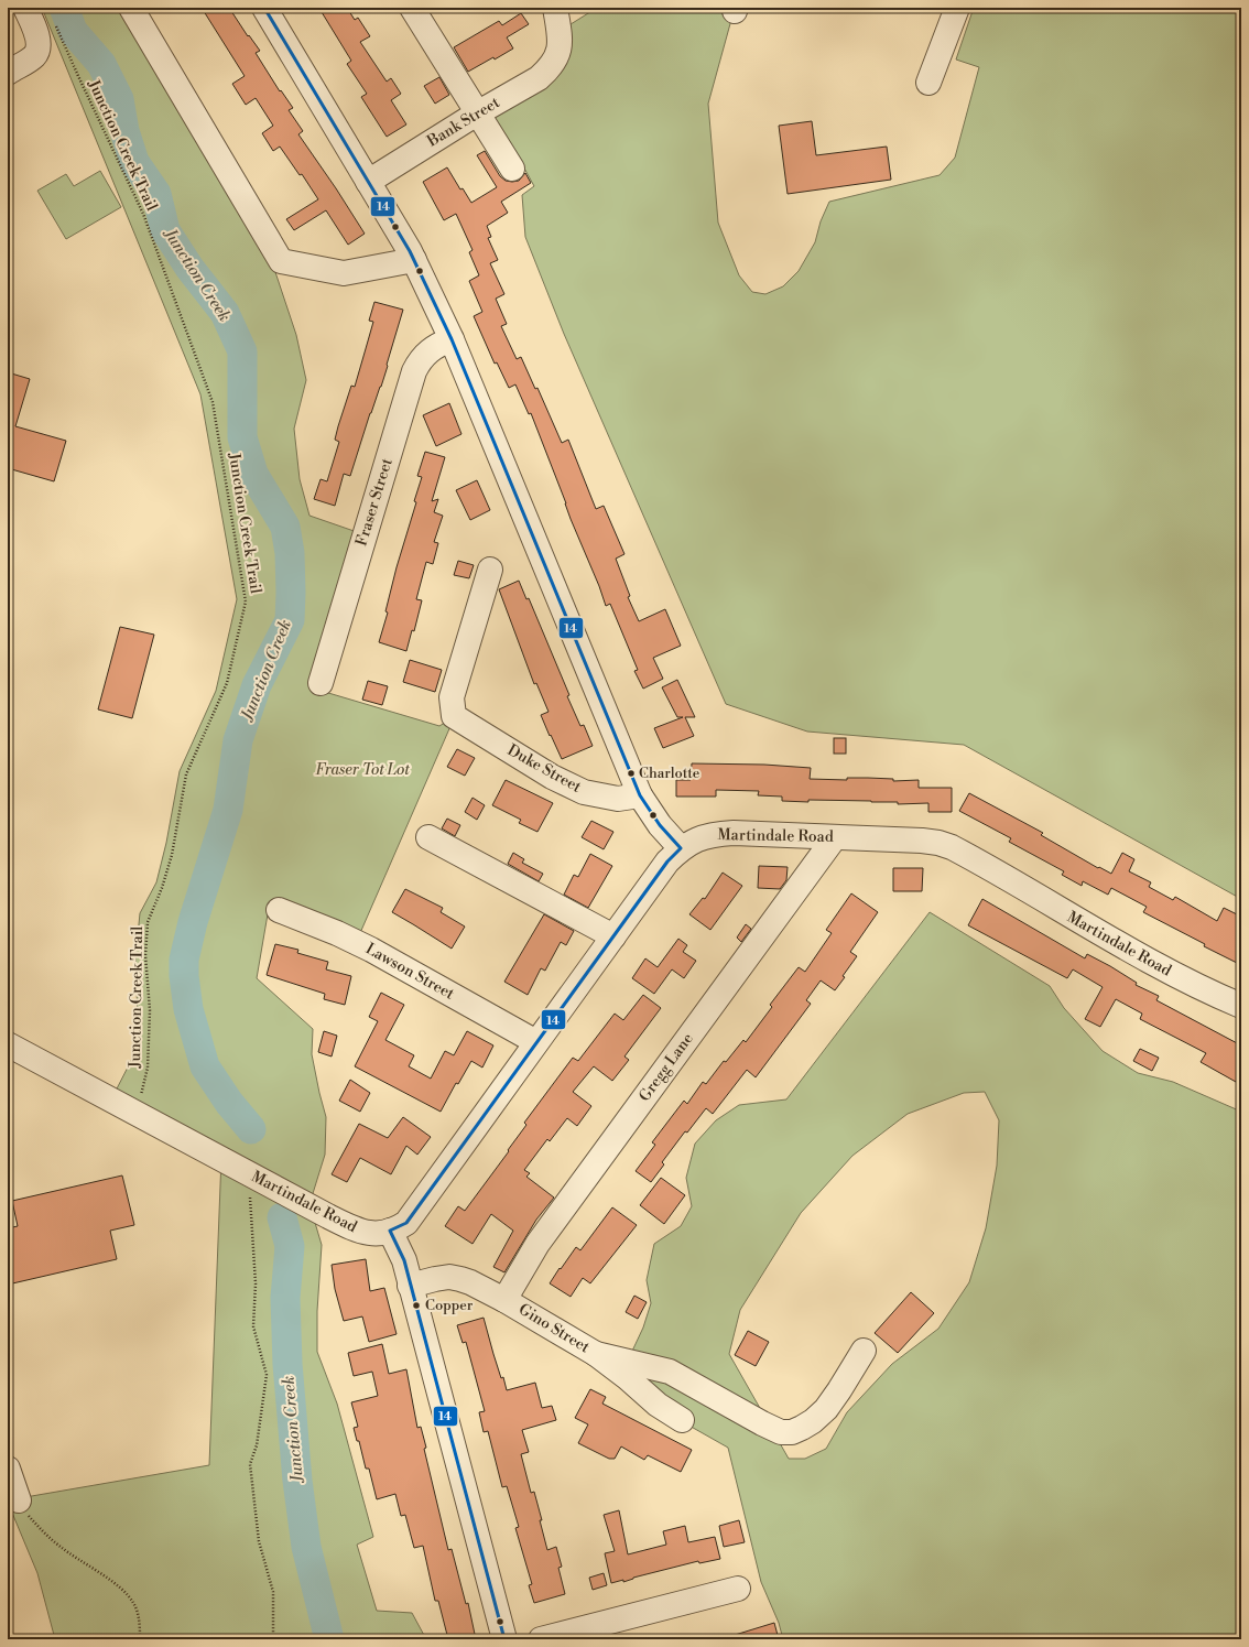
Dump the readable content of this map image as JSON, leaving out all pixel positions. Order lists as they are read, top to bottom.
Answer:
{
  "streets": {
    "street": [
      "Bank Street",
      "Fraser Street",
      "Duke Street",
      "Martindale Road",
      "Lawson Street",
      "Gregg Lane",
      "Gino Street"
    ],
    "path": ["Junction Creek Trail"]
  },
  "crossings": [
    ["Junction Creek Trail", "Martindale Road"],
    ["Martindale Road", "Lawson Street"],
    ["Martindale Road", "Gregg Lane"],
    ["Gregg Lane", "Gino Street"]
  ],
  "water": ["Junction Creek"],
  "parks": ["Fraser Tot Lot"],
  "places": ["Charlotte", "Copper"],
  "lines": ["transit line 14"]
}
